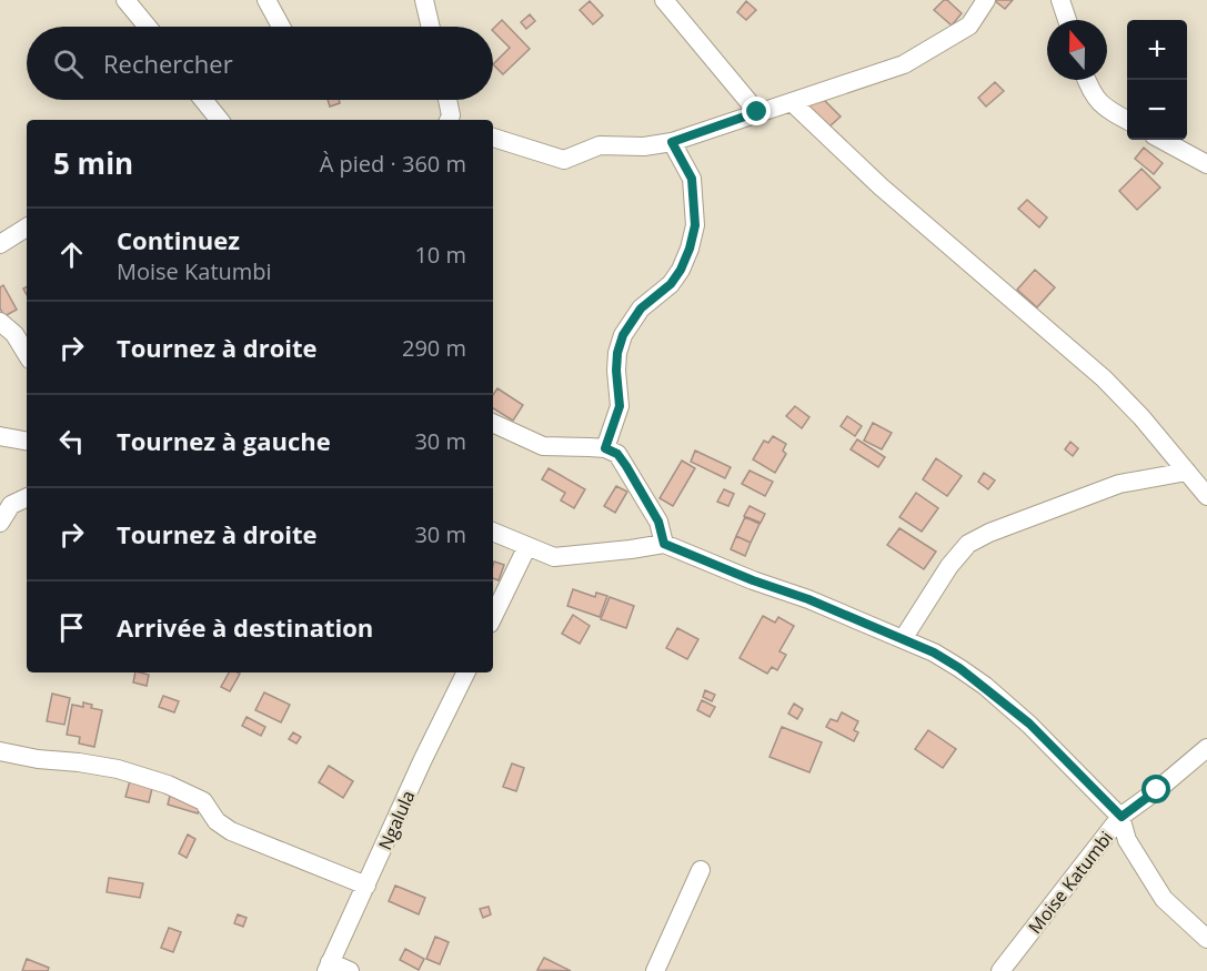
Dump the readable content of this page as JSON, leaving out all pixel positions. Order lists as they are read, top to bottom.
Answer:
{
  "streets": {
    "street": ["Ngalula", "Moise Katumbi"]
  },
  "north": "top",
  "page": {
    "map_buttons": ["+", "−"],
    "search": "Rechercher",
    "heading": ["5 min", "À pied · 360 m"],
    "list": [
      ["Continuez", "Moise Katumbi", "10 m"],
      ["Tournez à droite", "290 m"],
      ["Tournez à gauche", "30 m"],
      ["Tournez à droite", "30 m"],
      "Arrivée à destination"
    ]
  }
}
